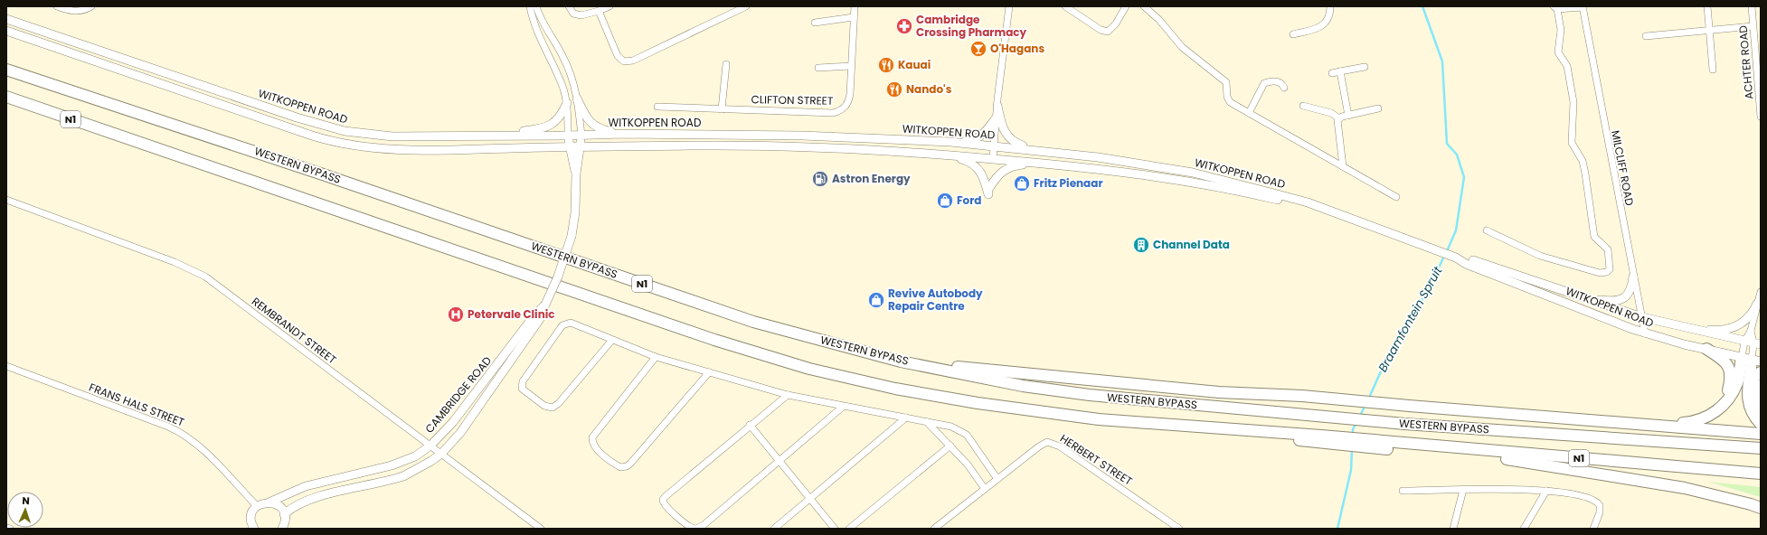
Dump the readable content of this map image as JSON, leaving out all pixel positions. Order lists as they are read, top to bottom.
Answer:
{
  "streets": {
    "highway": ["N1", "WESTERN BYPASS"],
    "main road": ["WITKOPPEN ROAD", "CAMBRIDGE ROAD"],
    "street": [
      "ACHTER ROAD",
      "CLIFTON STREET",
      "MILCLIFF ROAD",
      "REMBRANDT STREET",
      "FRANS HALS STREET",
      "HERBERT STREET"
    ]
  },
  "crossings": [
    ["WITKOPPEN ROAD", "MILCLIFF ROAD"],
    ["WITKOPPEN ROAD", "CAMBRIDGE ROAD"],
    ["REMBRANDT STREET", "CAMBRIDGE ROAD"],
    ["CAMBRIDGE ROAD", "FRANS HALS STREET"]
  ],
  "water": ["Braamfontein Spruit"],
  "places": {
    "pharmacy": ["Cambridge Crossing Pharmacy"],
    "bar": ["O'Hagans"],
    "restaurant": ["Kauai", "Nando's"],
    "fuel station": ["Astron Energy"],
    "shop": ["Fritz Pienaar", "Ford", "Revive Autobody Repair Centre"],
    "building": ["Channel Data"],
    "hospital": ["Petervale Clinic"]
  },
  "north": "top"
}
